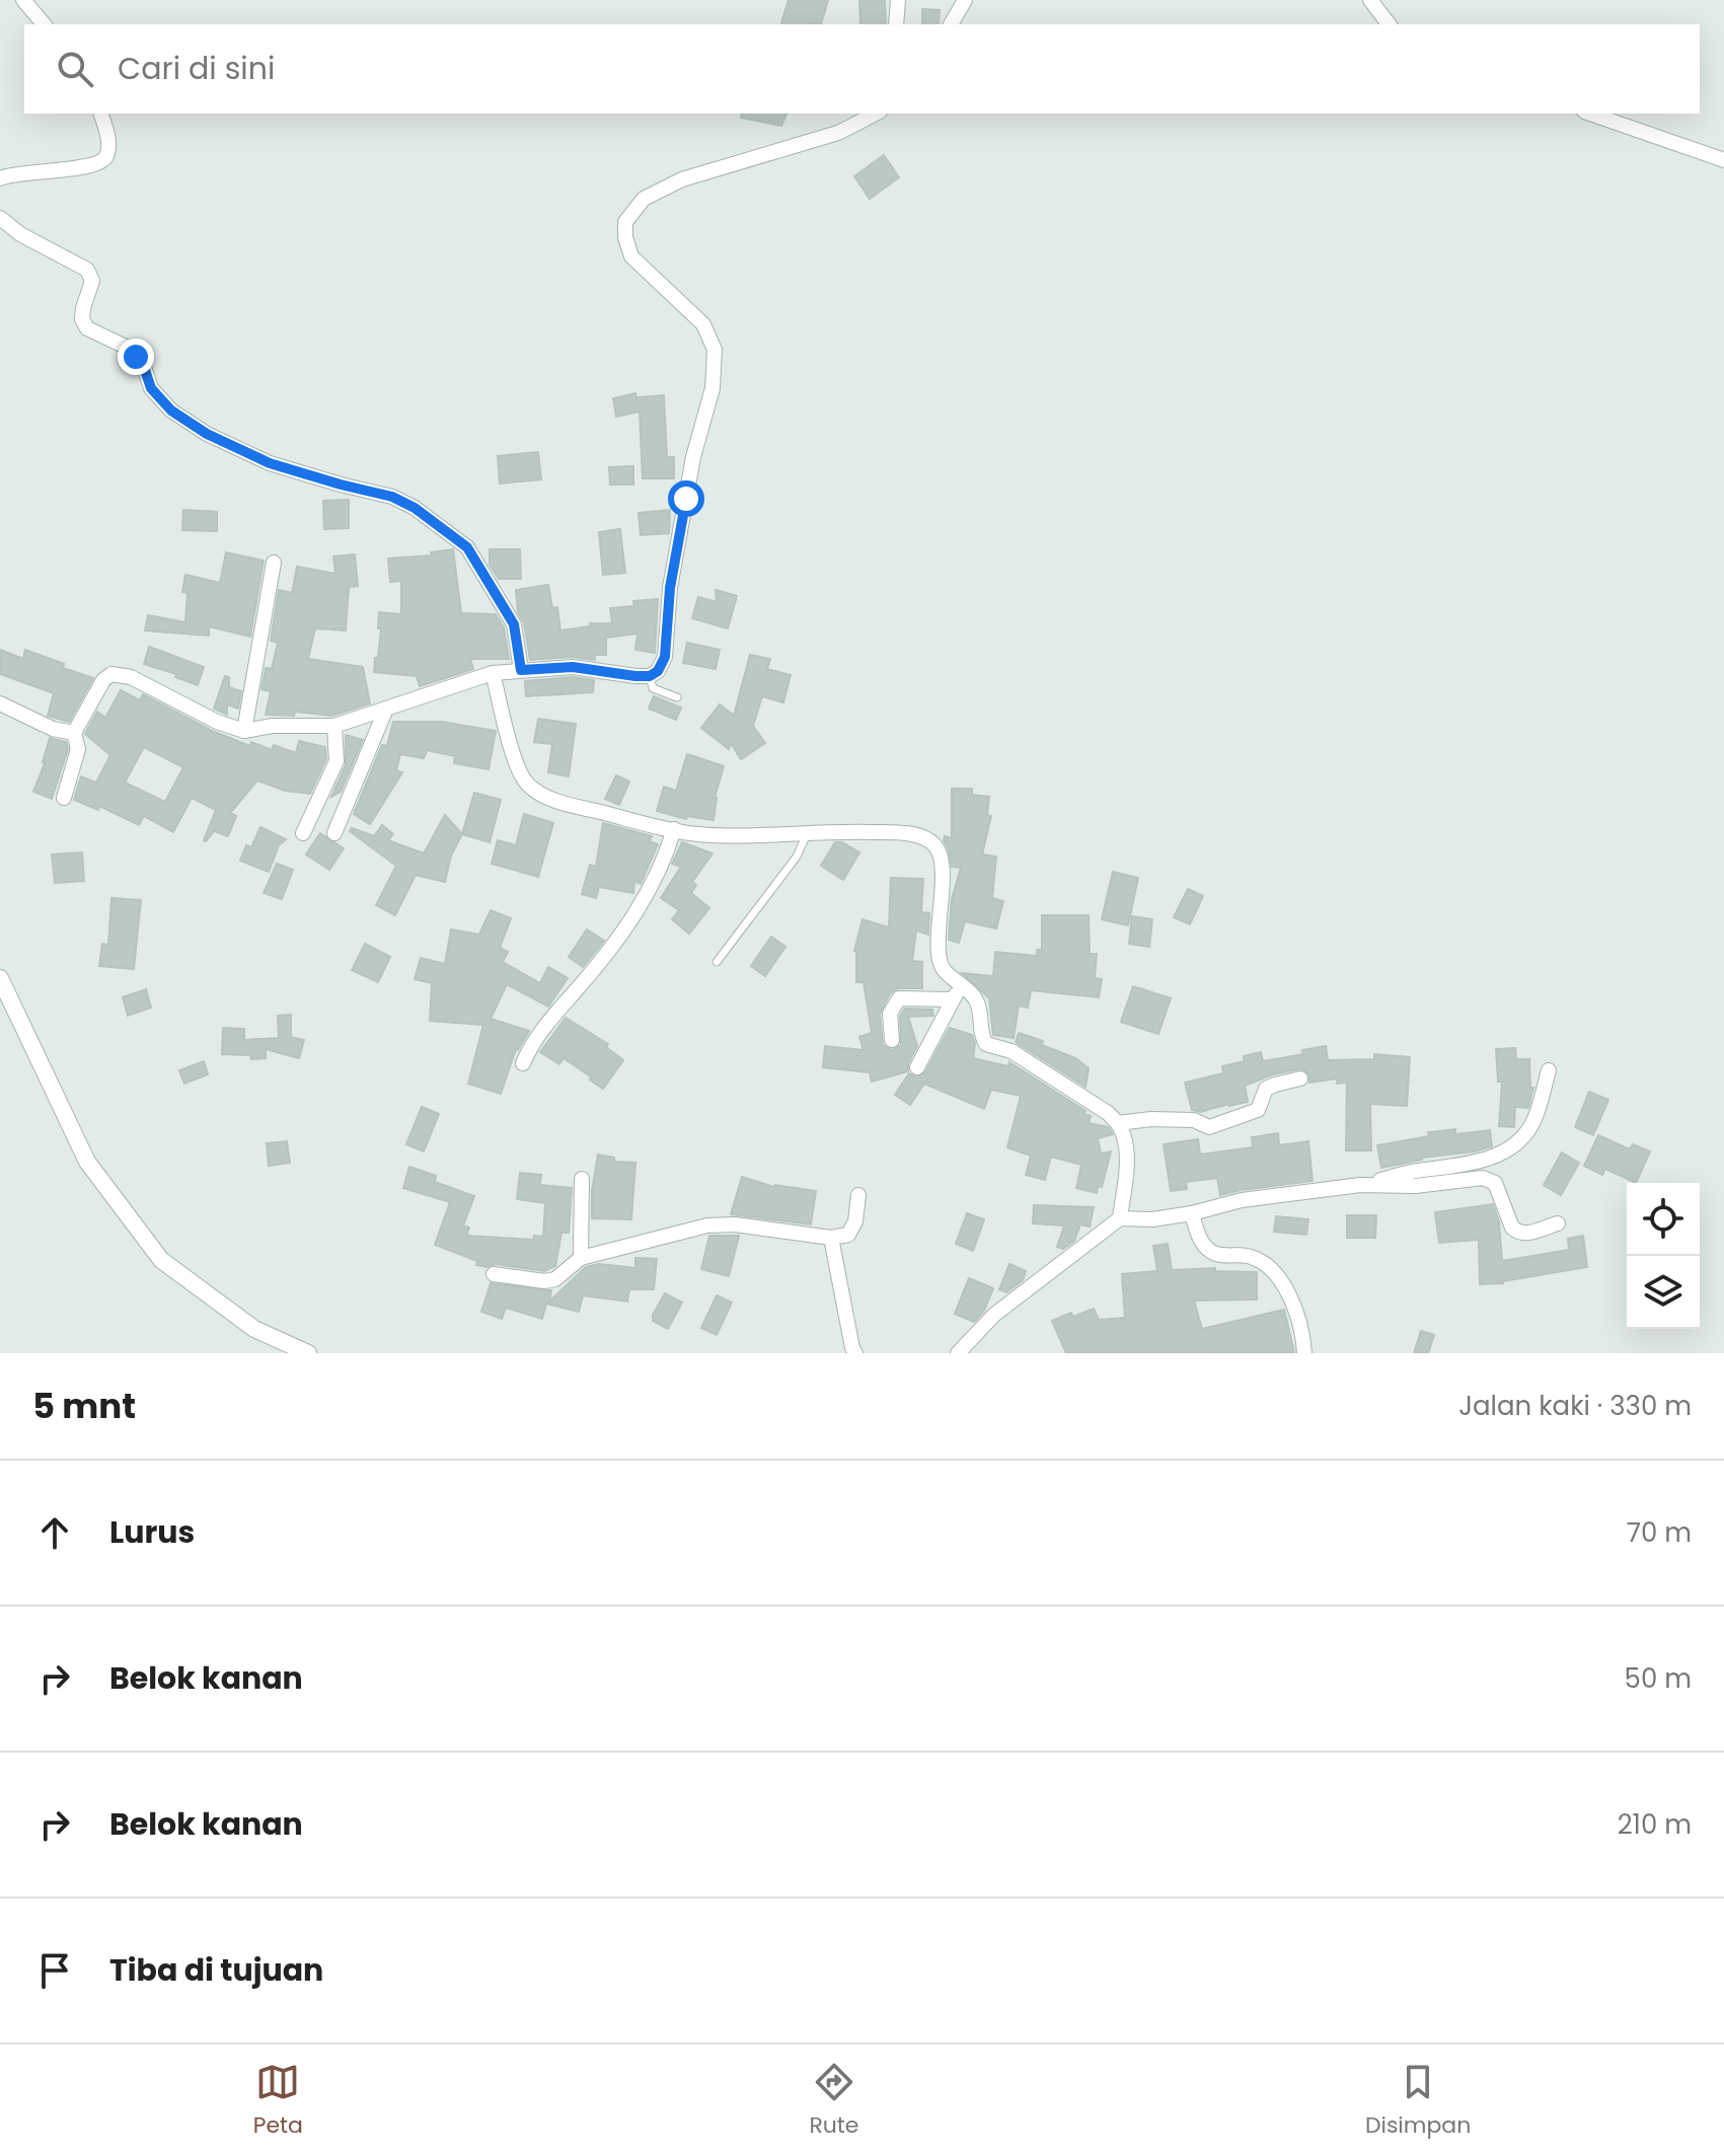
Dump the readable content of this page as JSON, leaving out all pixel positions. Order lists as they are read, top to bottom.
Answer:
{
  "page": {
    "search": "Cari di sini",
    "heading": ["5 mnt", "Jalan kaki · 330 m"],
    "list": [
      ["Lurus", "70 m"],
      ["Belok kanan", "50 m"],
      ["Belok kanan", "210 m"],
      "Tiba di tujuan"
    ],
    "nav": ["Peta", "Rute", "Disimpan"]
  }
}
